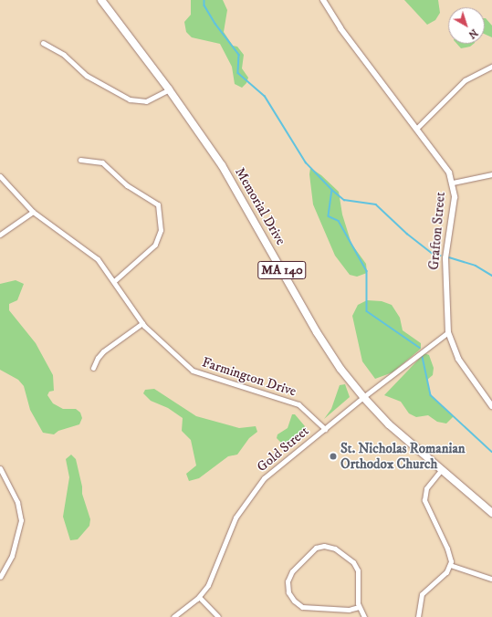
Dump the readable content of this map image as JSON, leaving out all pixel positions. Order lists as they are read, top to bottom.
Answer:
{
  "streets": {
    "main road": ["Memorial Drive", "MA 140"],
    "street": ["Grafton Street", "Farmington Drive", "Gold Street"]
  },
  "crossings": [
    ["Memorial Drive", "Gold Street"],
    ["Grafton Street", "Gold Street"],
    ["Farmington Drive", "Gold Street"]
  ],
  "places": ["St. Nicholas Romanian Orthodox Church"],
  "north": "bottom right"
}
